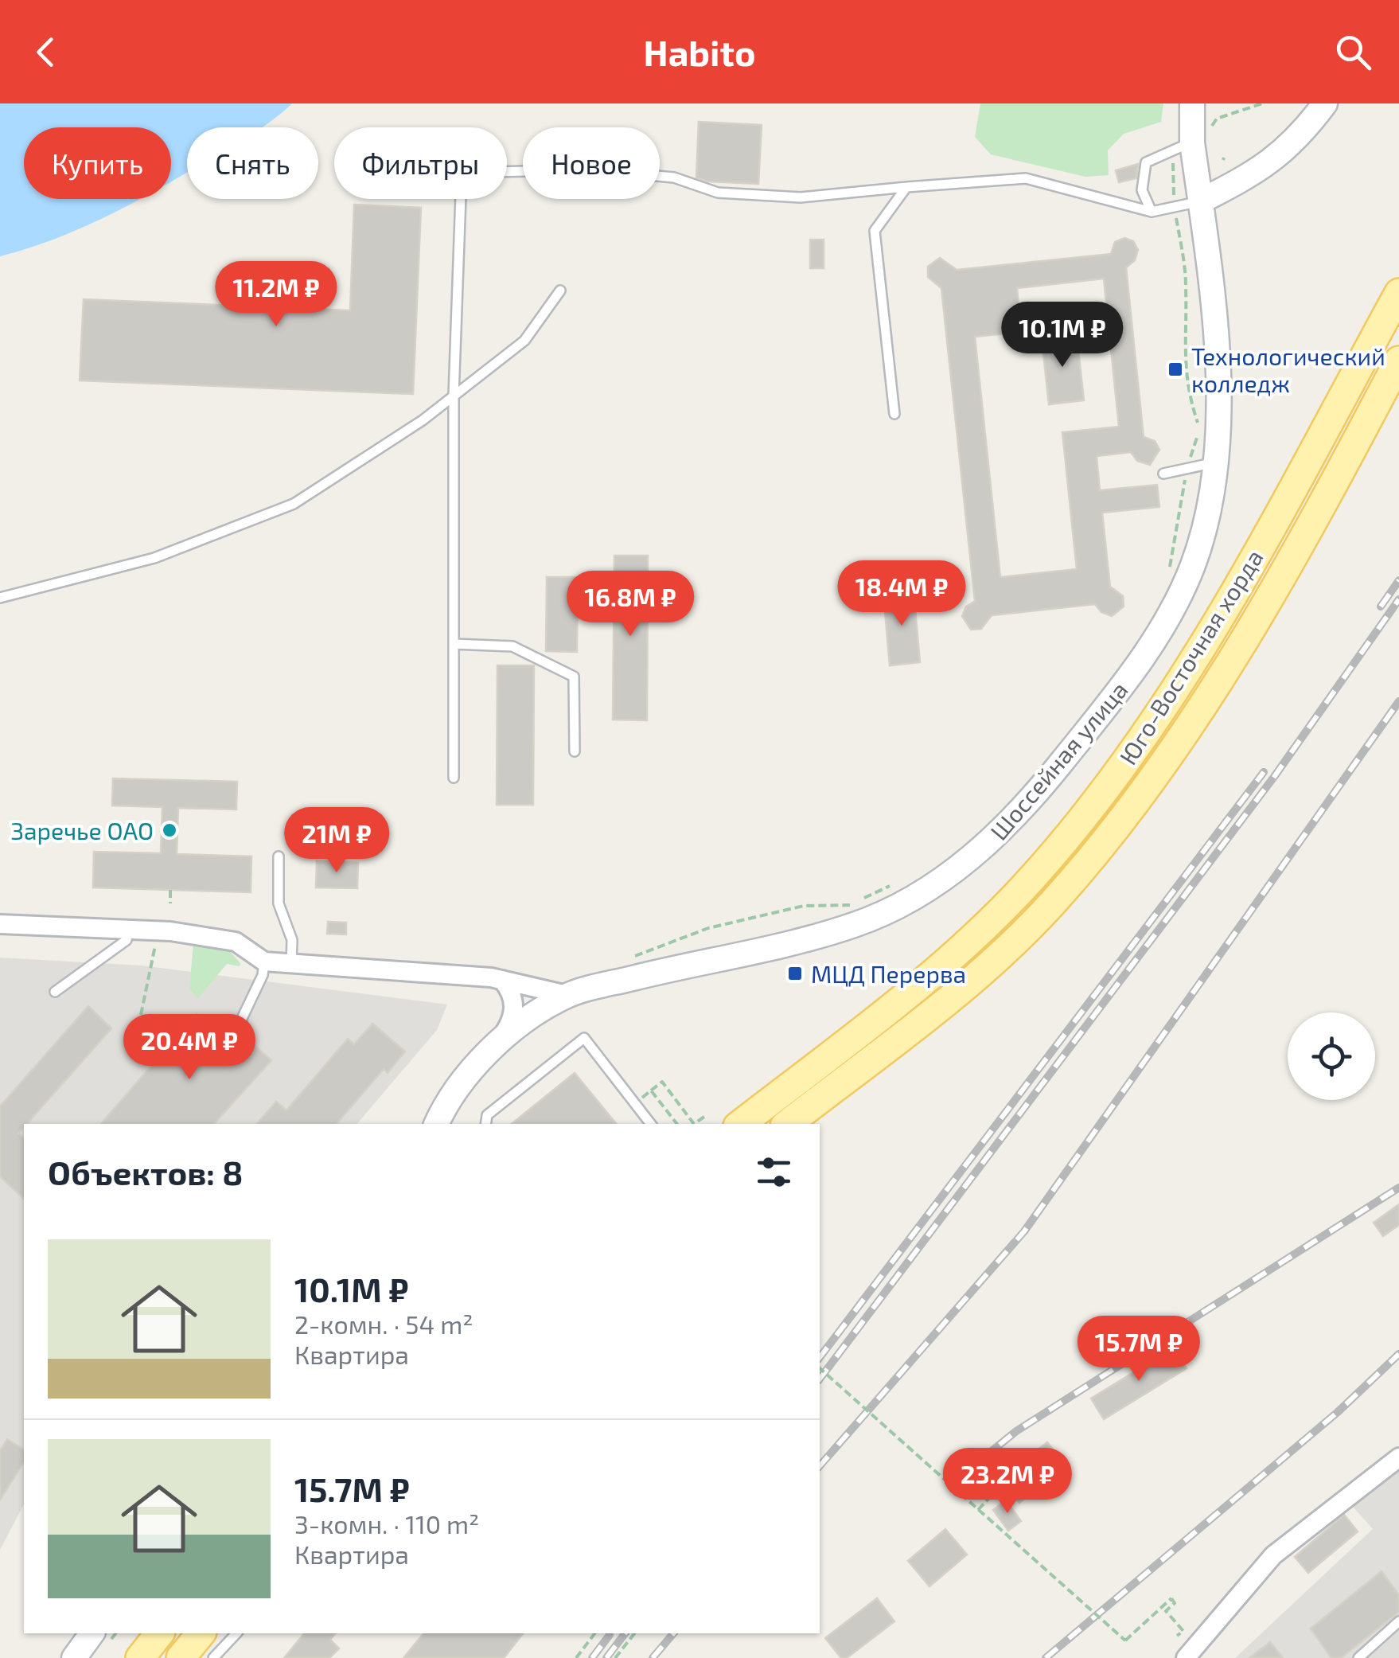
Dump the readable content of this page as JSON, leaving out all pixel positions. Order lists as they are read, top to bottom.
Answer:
{
  "streets": {
    "main road": ["Юго-Восточная хорда", "Шоссейная улица"]
  },
  "places": {
    "transit": ["Технологический колледж", "МЦД Перерва"],
    "other": ["Заречье ОАО"]
  },
  "page": {
    "header": "Habito",
    "chip": [
      "Купить",
      "Снять",
      "Фильтры",
      "Новое"
    ],
    "price": [
      "11.2M ₽",
      "10.1M ₽",
      "18.4M ₽",
      "16.8M ₽",
      "21M ₽",
      "20.4M ₽",
      "15.7M ₽",
      "23.2M ₽"
    ],
    "heading": "Объектов: 8",
    "list": [
      {
        "name": "10.1M ₽",
        "note": "2-комн. · 54 m² · Квартира"
      },
      {
        "name": "15.7M ₽",
        "note": "3-комн. · 110 m² · Квартира"
      }
    ]
  }
}
